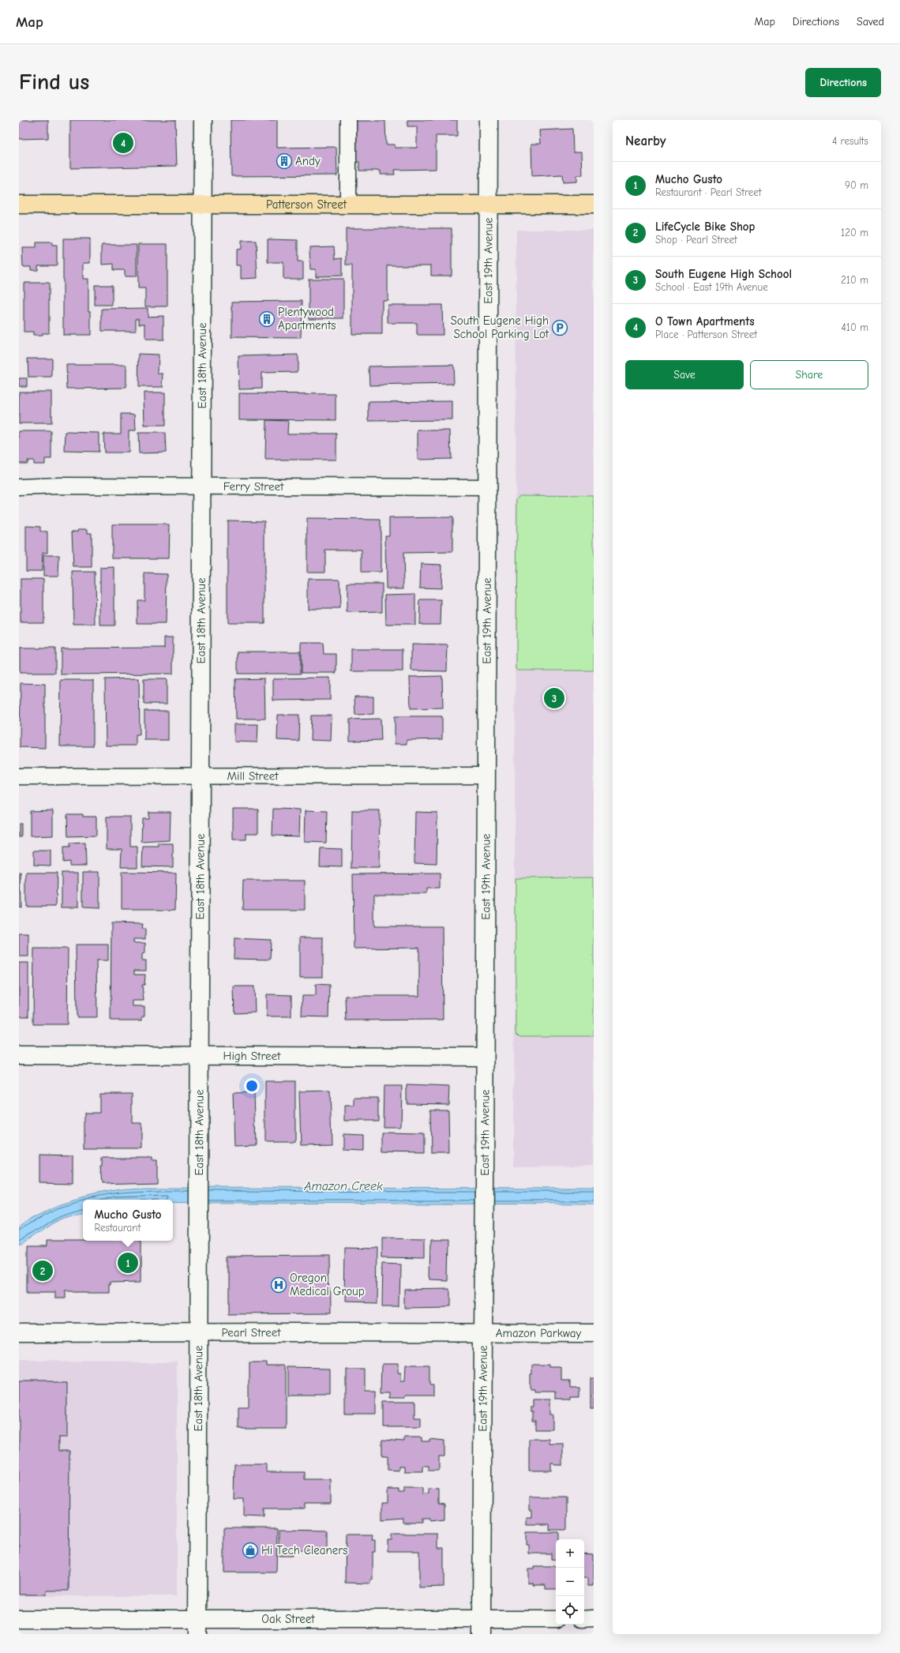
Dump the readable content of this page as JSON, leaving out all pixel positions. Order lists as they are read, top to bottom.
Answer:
{
  "streets": {
    "main road": [
      "Patterson Street",
      "East 19th Avenue",
      "East 18th Avenue",
      "High Street",
      "Pearl Street",
      "Amazon Parkway",
      "Oak Street"
    ],
    "street": ["Ferry Street", "Mill Street"]
  },
  "crossings": [
    ["Patterson Street", "East 19th Avenue"],
    ["Patterson Street", "East 18th Avenue"],
    ["East 19th Avenue", "Ferry Street"],
    ["East 19th Avenue", "Mill Street"],
    ["East 19th Avenue", "High Street"],
    ["East 19th Avenue", "Pearl Street"],
    ["East 19th Avenue", "Amazon Parkway"],
    ["East 19th Avenue", "Oak Street"],
    ["East 18th Avenue", "Ferry Street"],
    ["East 18th Avenue", "Mill Street"],
    ["East 18th Avenue", "High Street"],
    ["East 18th Avenue", "Pearl Street"],
    ["East 18th Avenue", "Oak Street"],
    ["Pearl Street", "Amazon Parkway"]
  ],
  "water": ["Amazon Creek"],
  "places": {
    "building": ["Andy", "Plentywood Apartments"],
    "parking": ["South Eugene High School Parking Lot"],
    "hospital": ["Oregon Medical Group"],
    "shop": ["Hi Tech Cleaners"]
  },
  "page": {
    "header": "Map",
    "nav": ["Map", "Directions", "Saved"],
    "buttons": [
      "Directions",
      ["Save", "Share"]
    ],
    "title": "Find us",
    "heading": ["Nearby", "4 results"],
    "pins": [
      "4",
      "3",
      "1",
      "2"
    ],
    "list": [
      {
        "mark": "1",
        "name": "Mucho Gusto",
        "note": "Restaurant · Pearl Street",
        "value": "90 m"
      },
      {
        "mark": "2",
        "name": "LifeCycle Bike Shop",
        "note": "Shop · Pearl Street",
        "value": "120 m"
      },
      {
        "mark": "3",
        "name": "South Eugene High School",
        "note": "School · East 19th Avenue",
        "value": "210 m"
      },
      {
        "mark": "4",
        "name": "O Town Apartments",
        "note": "Place · Patterson Street",
        "value": "410 m"
      }
    ],
    "popup": ["Mucho Gusto", "Restaurant"],
    "map_buttons": ["+", "−"]
  }
}
